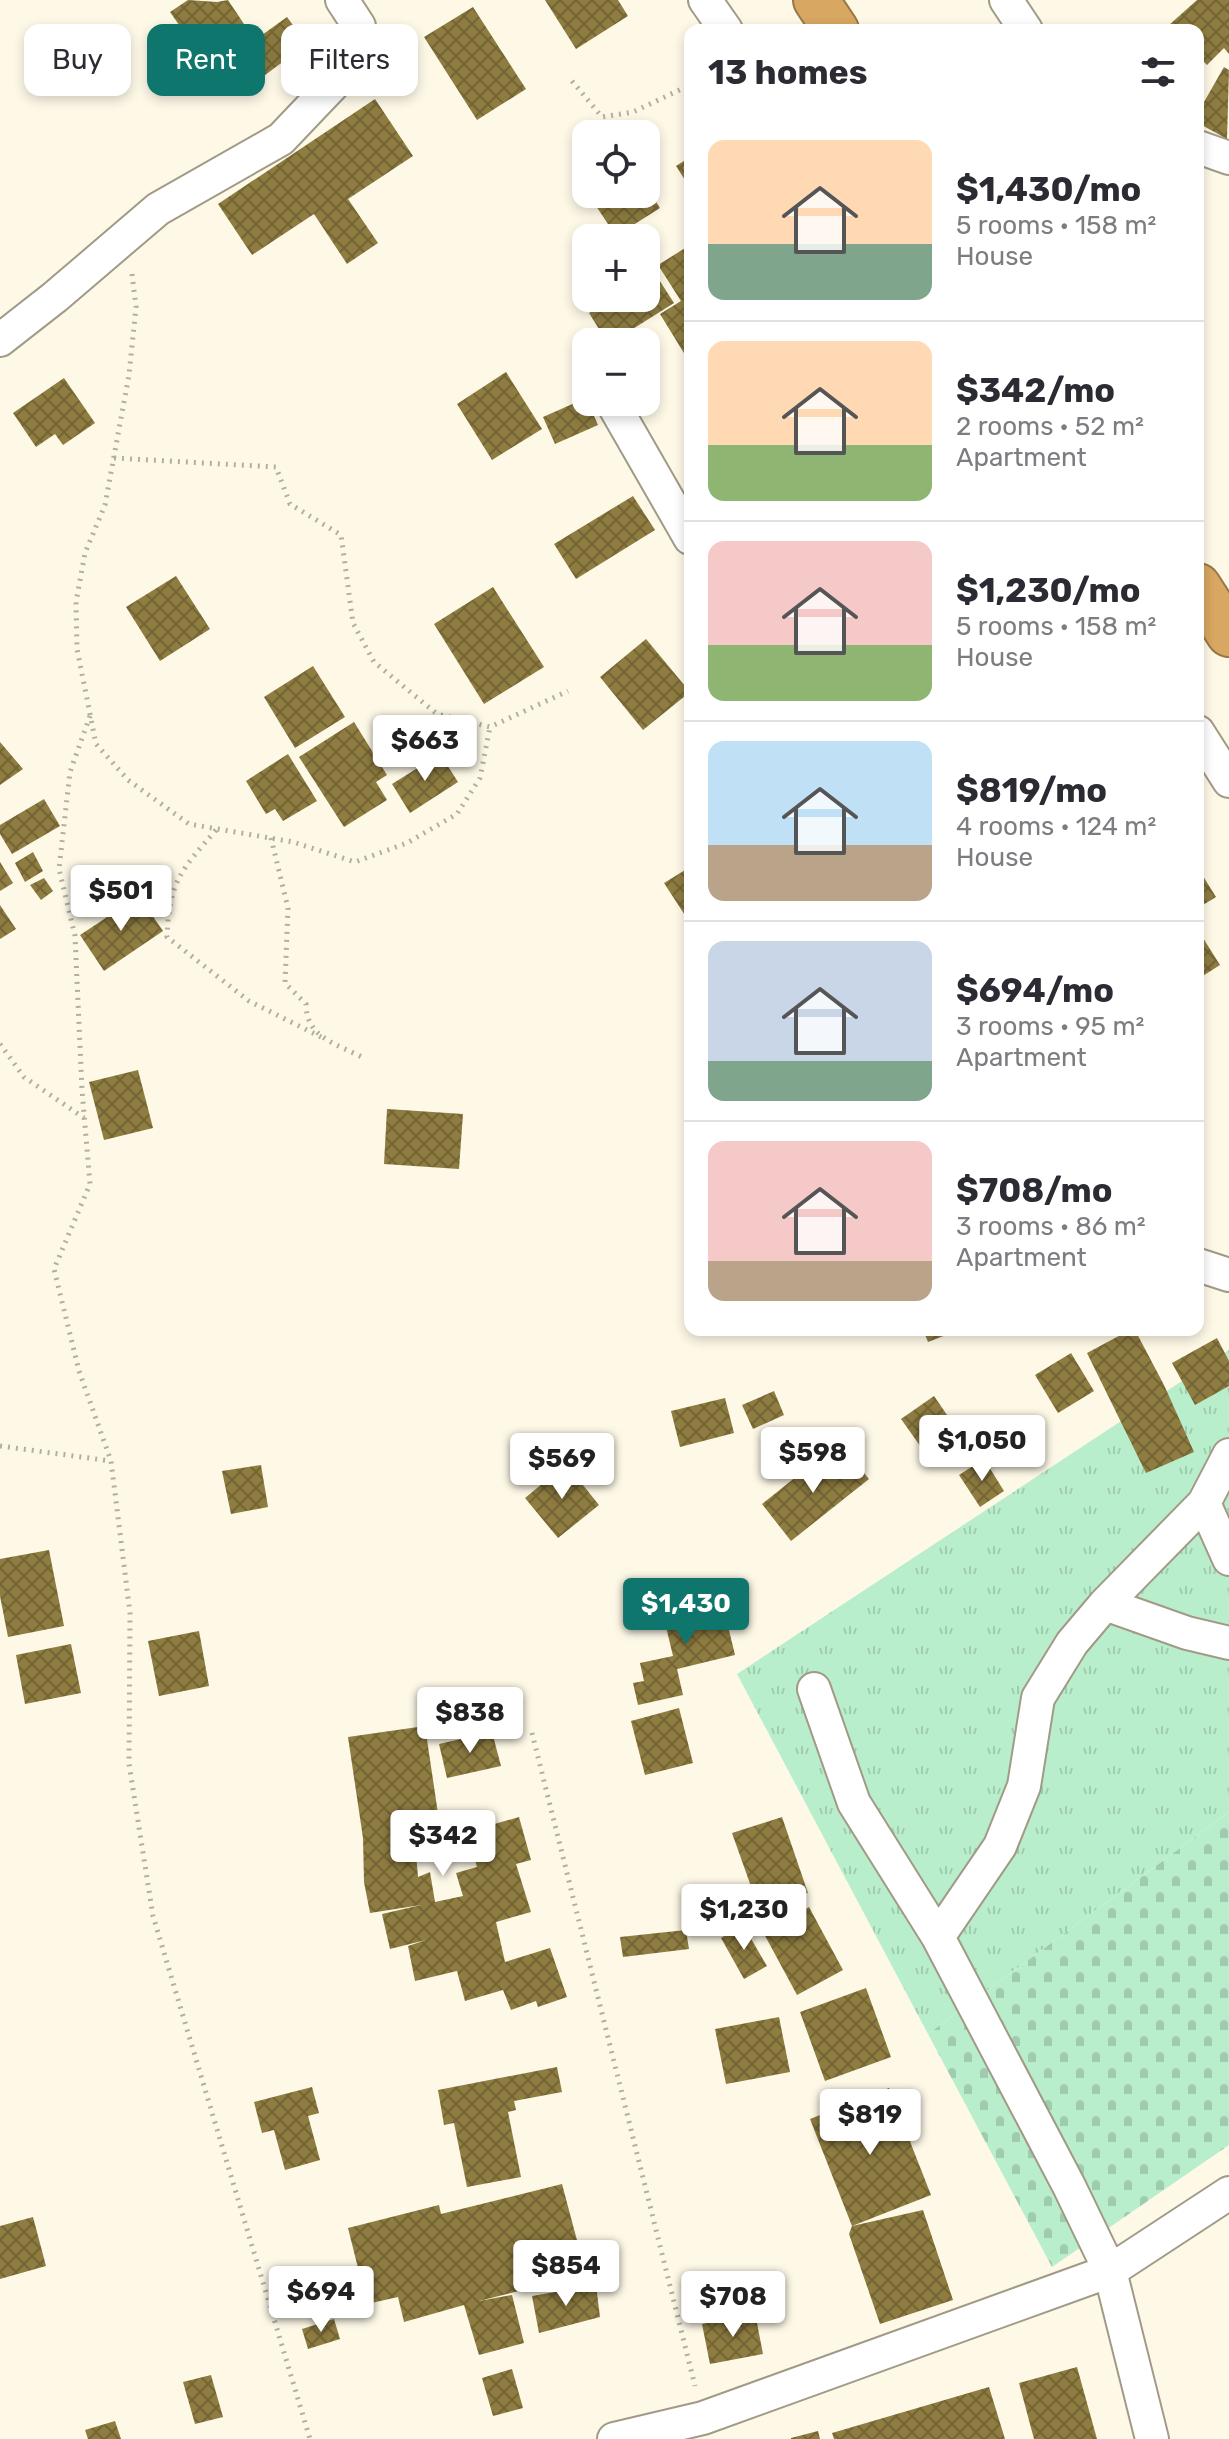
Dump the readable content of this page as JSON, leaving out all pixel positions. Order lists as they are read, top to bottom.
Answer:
{
  "page": {
    "chip": ["Buy", "Rent", "Filters"],
    "heading": "13 homes",
    "map_buttons": ["+", "−"],
    "list": [
      {
        "name": "$1,430/mo",
        "note": "5 rooms · 158 m² · House"
      },
      {
        "name": "$342/mo",
        "note": "2 rooms · 52 m² · Apartment"
      },
      {
        "name": "$1,230/mo",
        "note": "5 rooms · 158 m² · House"
      },
      {
        "name": "$819/mo",
        "note": "4 rooms · 124 m² · House"
      },
      {
        "name": "$694/mo",
        "note": "3 rooms · 95 m² · Apartment"
      },
      {
        "name": "$708/mo",
        "note": "3 rooms · 86 m² · Apartment"
      }
    ],
    "price": [
      "$663",
      "$501",
      "$1,050",
      "$598",
      "$569",
      "$1,430",
      "$838",
      "$342",
      "$1,230",
      "$819",
      "$854",
      "$694",
      "$708"
    ]
  }
}
